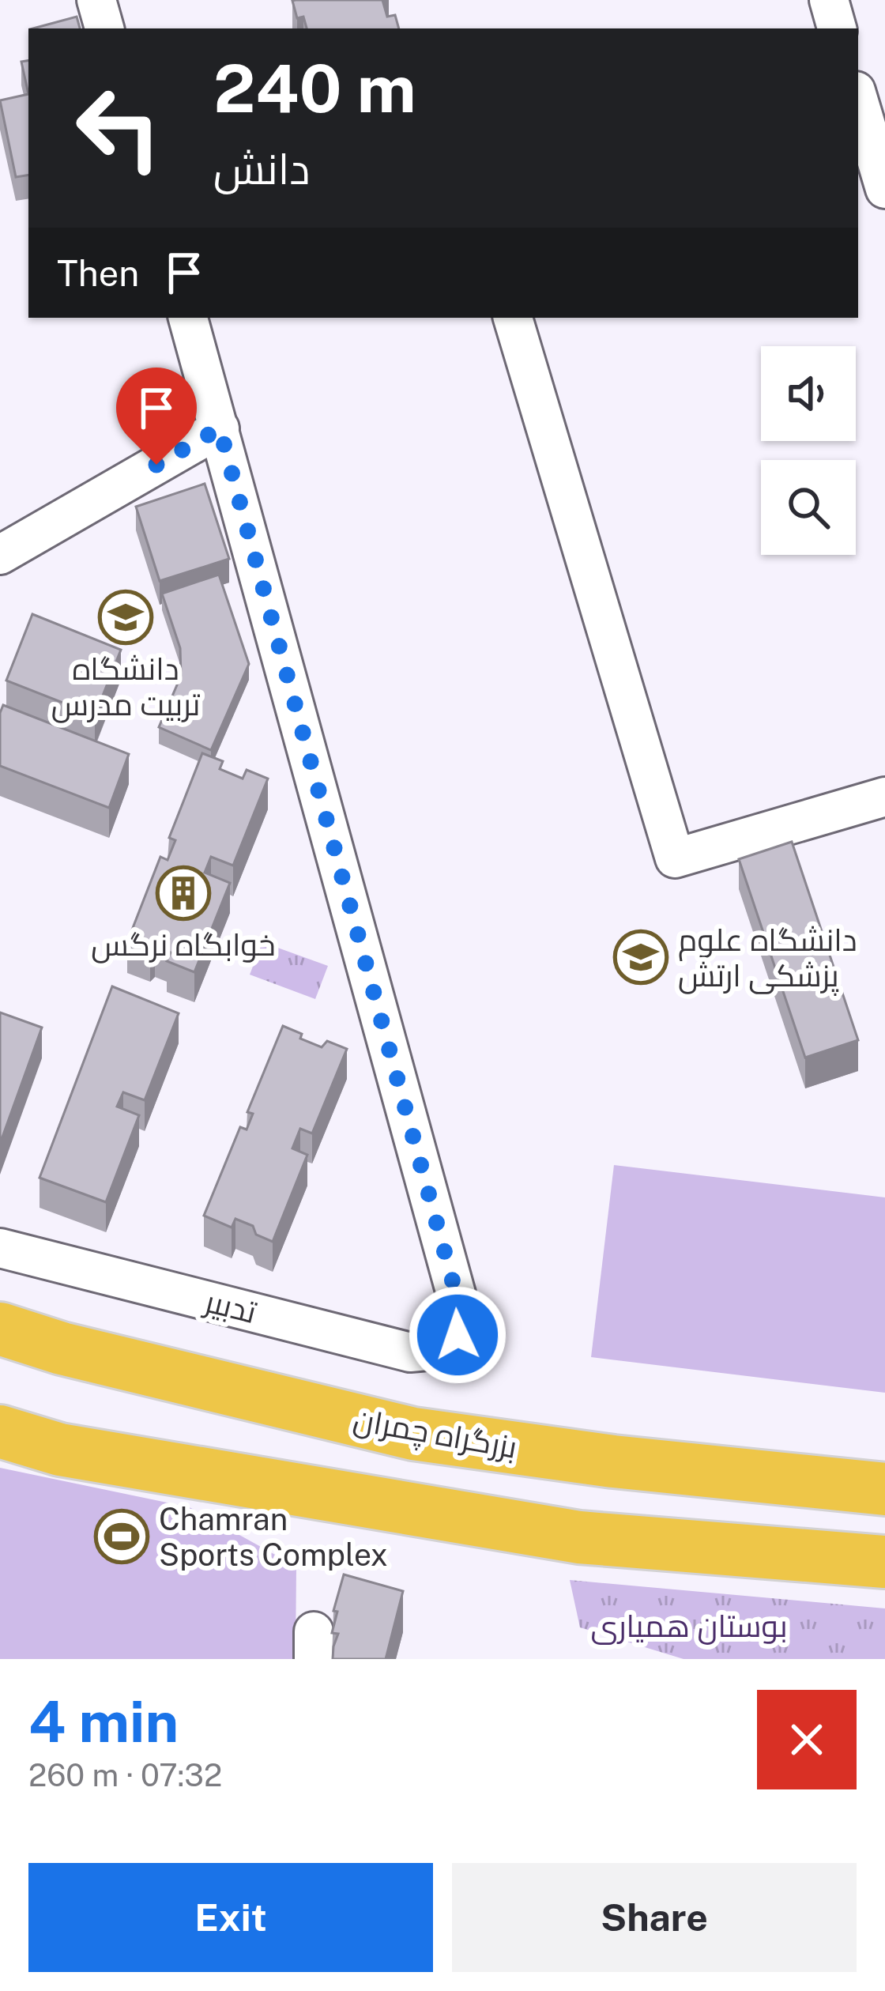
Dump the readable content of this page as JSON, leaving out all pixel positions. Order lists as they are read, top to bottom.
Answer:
{
  "streets": {
    "highway": ["بزرگراه چمران"],
    "street": ["تدبیر"]
  },
  "parks": ["بوستان همیاری"],
  "places": {
    "school or university": ["دانشگاه تربیت مدرس", "دانشگاه علوم پزشکی ارتش"],
    "building": ["خوابگاه نرگس"],
    "sports": ["Chamran Sports Complex"]
  },
  "page": {
    "turn": ["240 m", "دانش"],
    "then": "Then",
    "heading": ["4 min", "260 m · 07:32"],
    "buttons": ["Exit", "Share"]
  }
}
